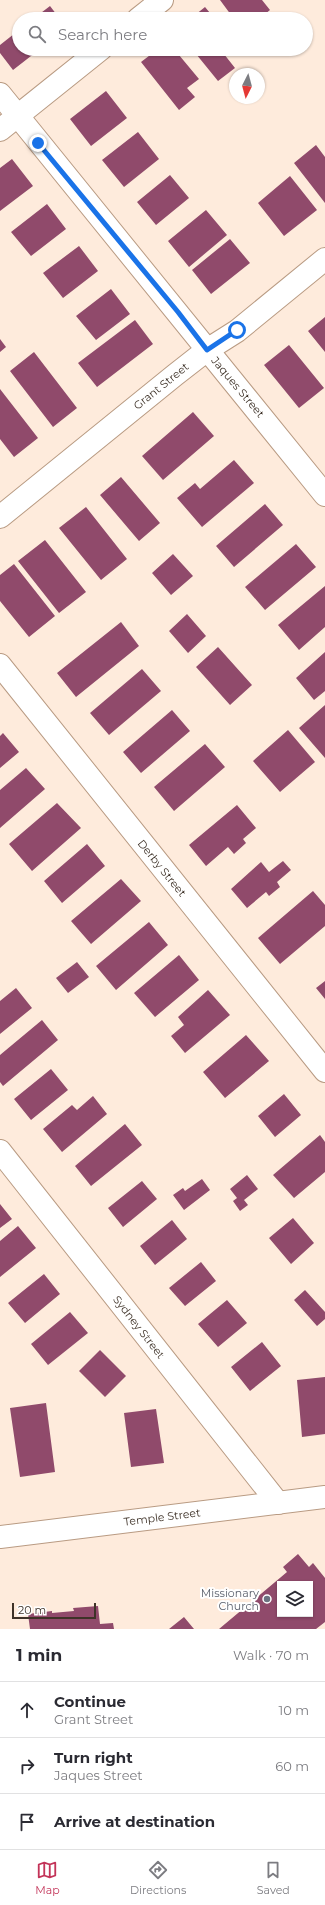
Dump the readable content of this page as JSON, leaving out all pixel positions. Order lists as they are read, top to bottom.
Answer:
{
  "streets": {
    "street": [
      "Grant Street",
      "Jaques Street",
      "Derby Street",
      "Sydney Street",
      "Temple Street"
    ]
  },
  "crossings": [
    ["Grant Street", "Jaques Street"],
    ["Sydney Street", "Temple Street"]
  ],
  "places": ["Missionary Church"],
  "scale_bar": "20 m",
  "north": "bottom",
  "page": {
    "search": "Search here",
    "scale": "20 m",
    "heading": ["1 min", "Walk · 70 m"],
    "list": [
      ["Continue", "Grant Street", "10 m"],
      ["Turn right", "Jaques Street", "60 m"],
      "Arrive at destination"
    ],
    "nav": ["Map", "Directions", "Saved"]
  }
}
